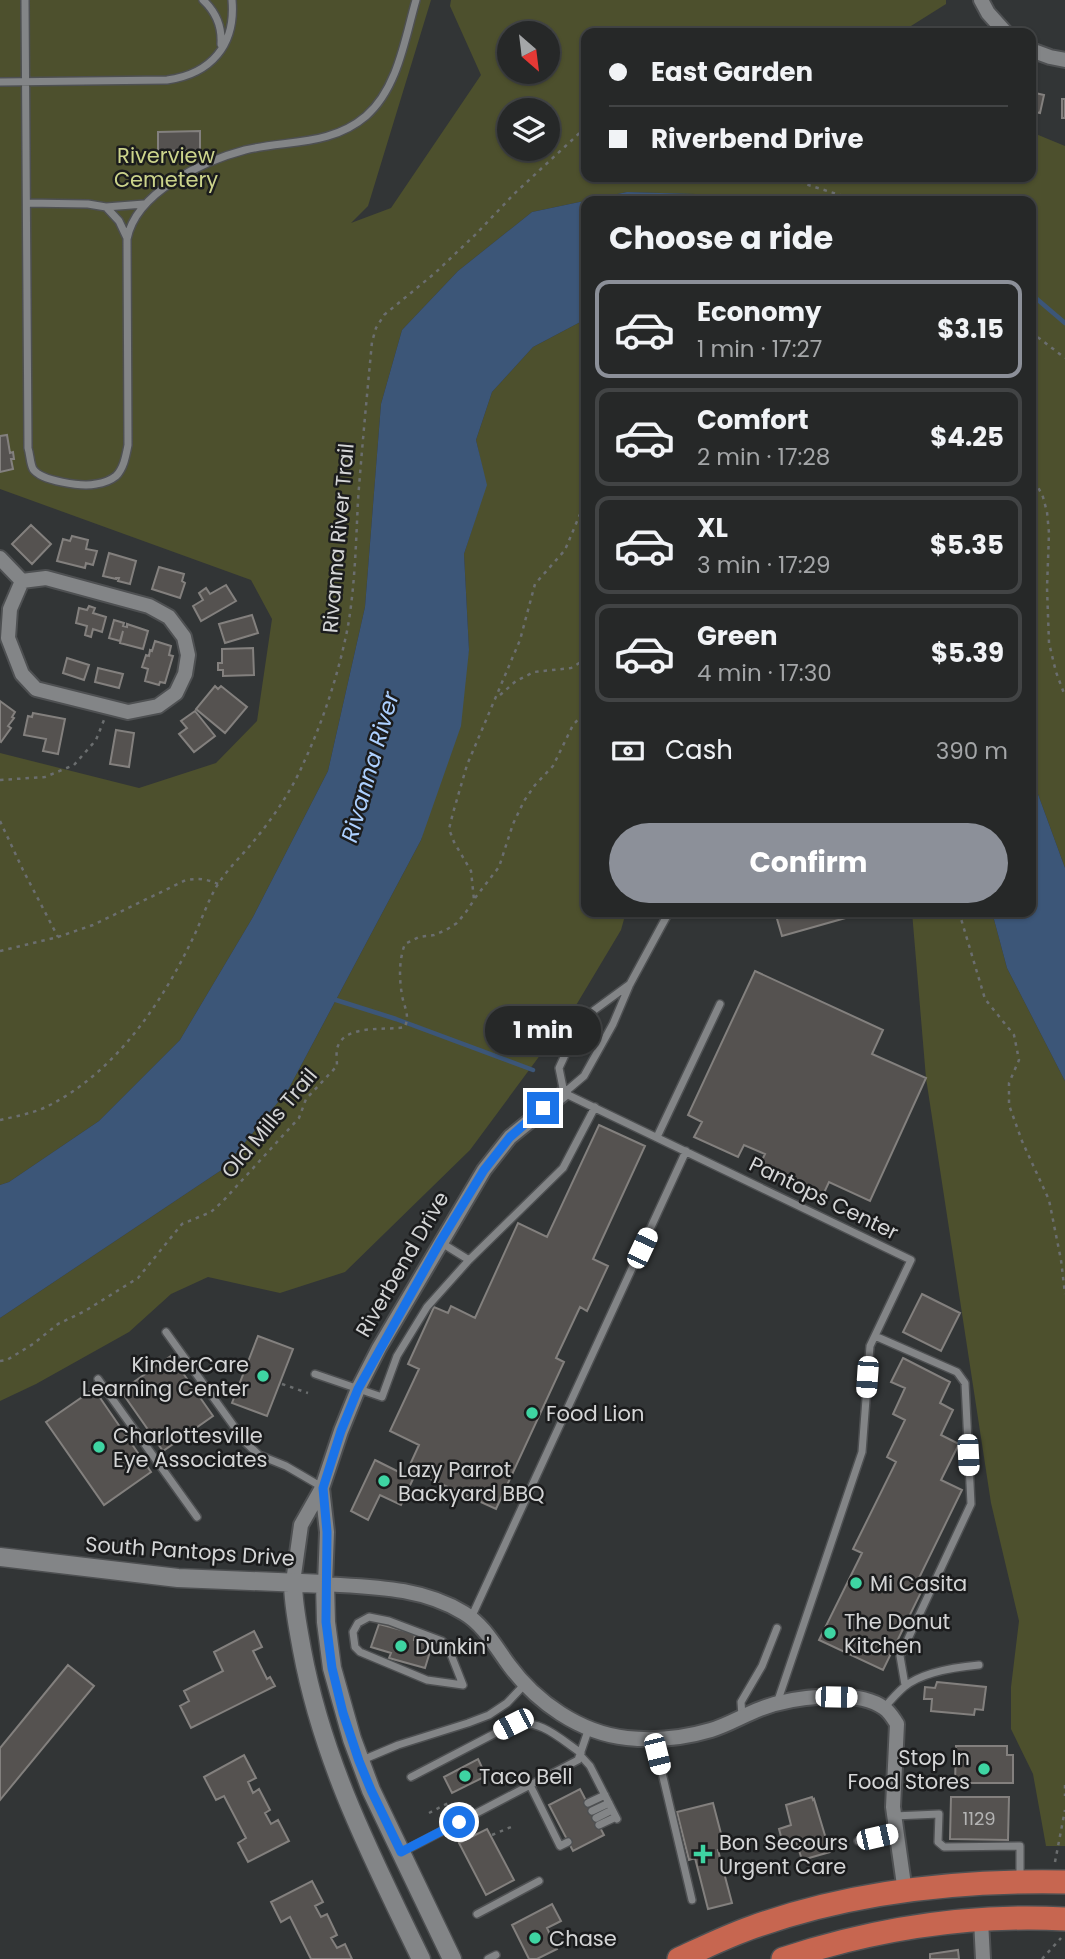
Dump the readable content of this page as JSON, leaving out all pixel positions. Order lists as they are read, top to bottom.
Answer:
{
  "streets": {
    "street": ["Riverbend Drive", "South Pantops Drive"],
    "lane": ["Pantops Center"],
    "path": ["Rivanna River Trail", "Old Mills Trail"]
  },
  "crossings": [
    ["Pantops Center", "Riverbend Drive"],
    ["Pantops Center", "South Pantops Drive"],
    ["Riverbend Drive", "South Pantops Drive"]
  ],
  "water": ["Rivanna River"],
  "parks": ["Riverview Cemetery"],
  "places": {
    "other": [
      "KinderCare Learning Center",
      "Food Lion",
      "Charlottesville Eye Associates",
      "Lazy Parrot Backyard BBQ",
      "Mi Casita",
      "The Donut Kitchen",
      "Dunkin'",
      "Stop In Food Stores",
      "Taco Bell",
      "Chase"
    ],
    "health": ["Bon Secours Urgent Care"]
  },
  "house_numbers": ["1129"],
  "north": "bottom right",
  "page": {
    "banner": ["East Garden", "Riverbend Drive"],
    "heading": "Choose a ride",
    "list": [
      {
        "name": "Economy",
        "note": "1 min · 17:27",
        "value": "$3.15"
      },
      {
        "name": "Comfort",
        "note": "2 min · 17:28",
        "value": "$4.25"
      },
      {
        "name": "XL",
        "note": "3 min · 17:29",
        "value": "$5.35"
      },
      {
        "name": "Green",
        "note": "4 min · 17:30",
        "value": "$5.39"
      }
    ],
    "pay": ["Cash", "390 m"],
    "buttons": "Confirm",
    "bubble": "1 min"
  }
}
